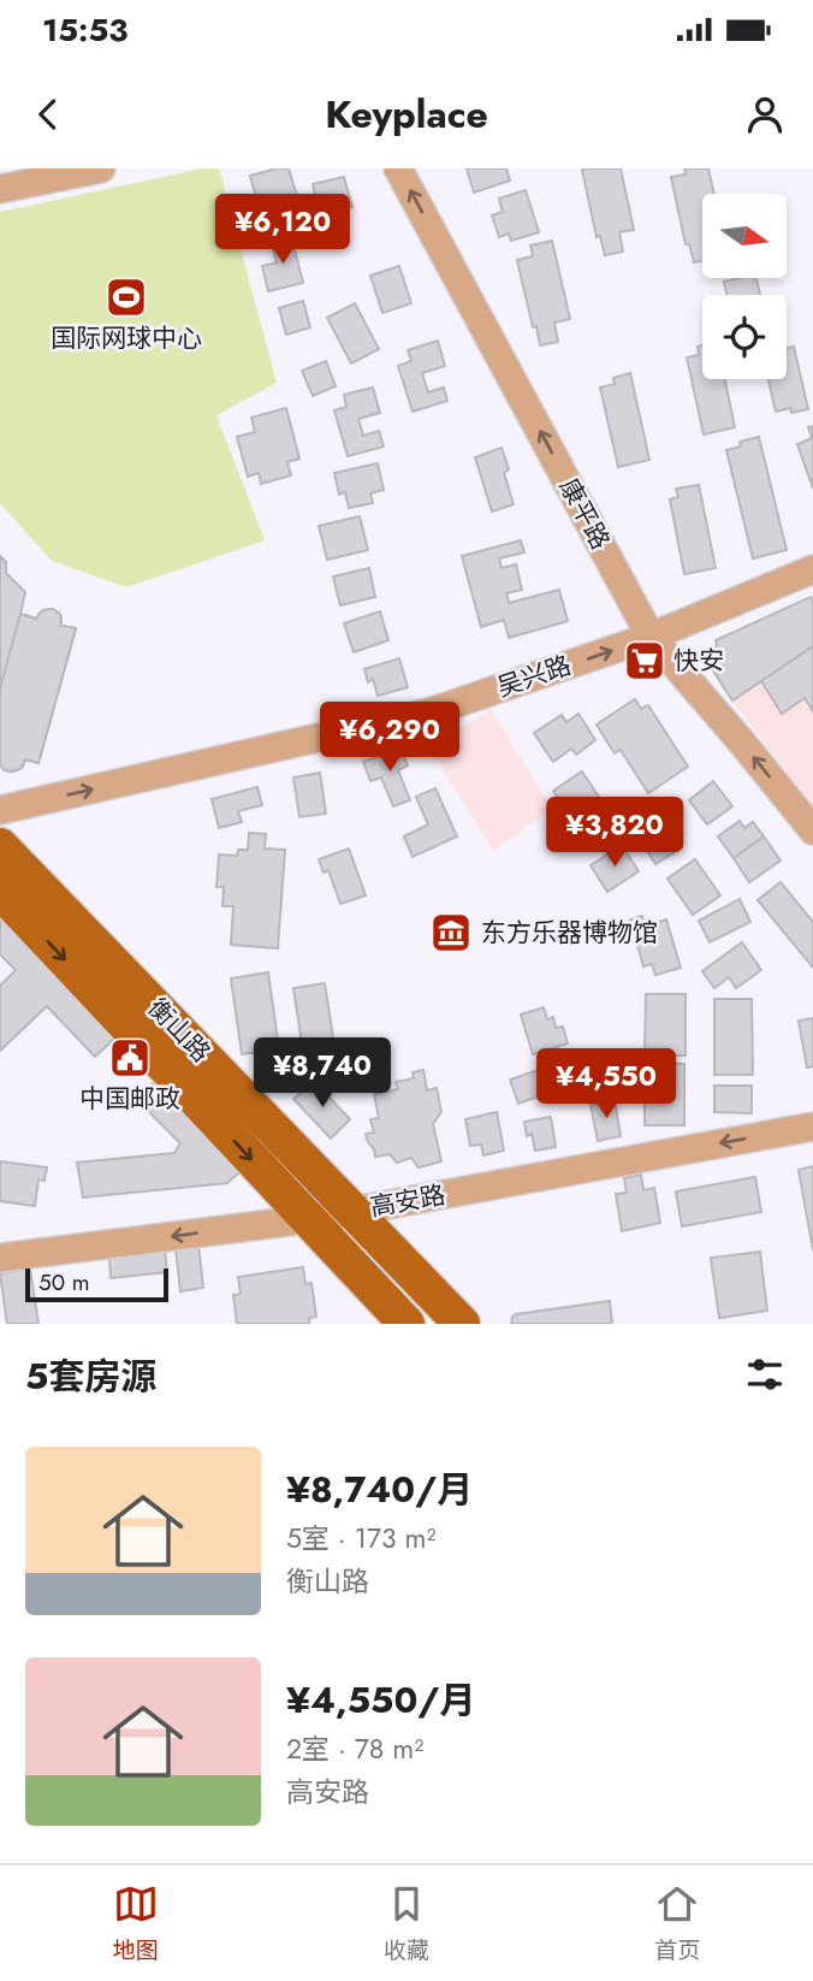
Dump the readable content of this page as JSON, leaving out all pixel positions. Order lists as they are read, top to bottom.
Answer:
{
  "streets": {
    "main road": ["衡山路"],
    "street": ["康平路", "吴兴路", "高安路"]
  },
  "crossings": [
    ["康平路", "吴兴路"],
    ["衡山路", "高安路"]
  ],
  "one_way": ["康平路", "吴兴路", "高安路"],
  "places": {
    "sports": ["国际网球中心"],
    "supermarket": ["快安"],
    "museum": ["东方乐器博物馆"],
    "public building": ["中国邮政"]
  },
  "scale_bar": "50 m",
  "north": "right",
  "page": {
    "status": "15:53",
    "header": "Keyplace",
    "price": [
      "¥6,120",
      "¥6,290",
      "¥3,820",
      "¥8,740",
      "¥4,550"
    ],
    "scale": "50 m",
    "heading": "5套房源",
    "list": [
      {
        "name": "¥8,740/月",
        "note": "5室 · 173 m² · 衡山路"
      },
      {
        "name": "¥4,550/月",
        "note": "2室 · 78 m² · 高安路"
      }
    ],
    "tabs": ["地图", "收藏", "首页"]
  }
}
